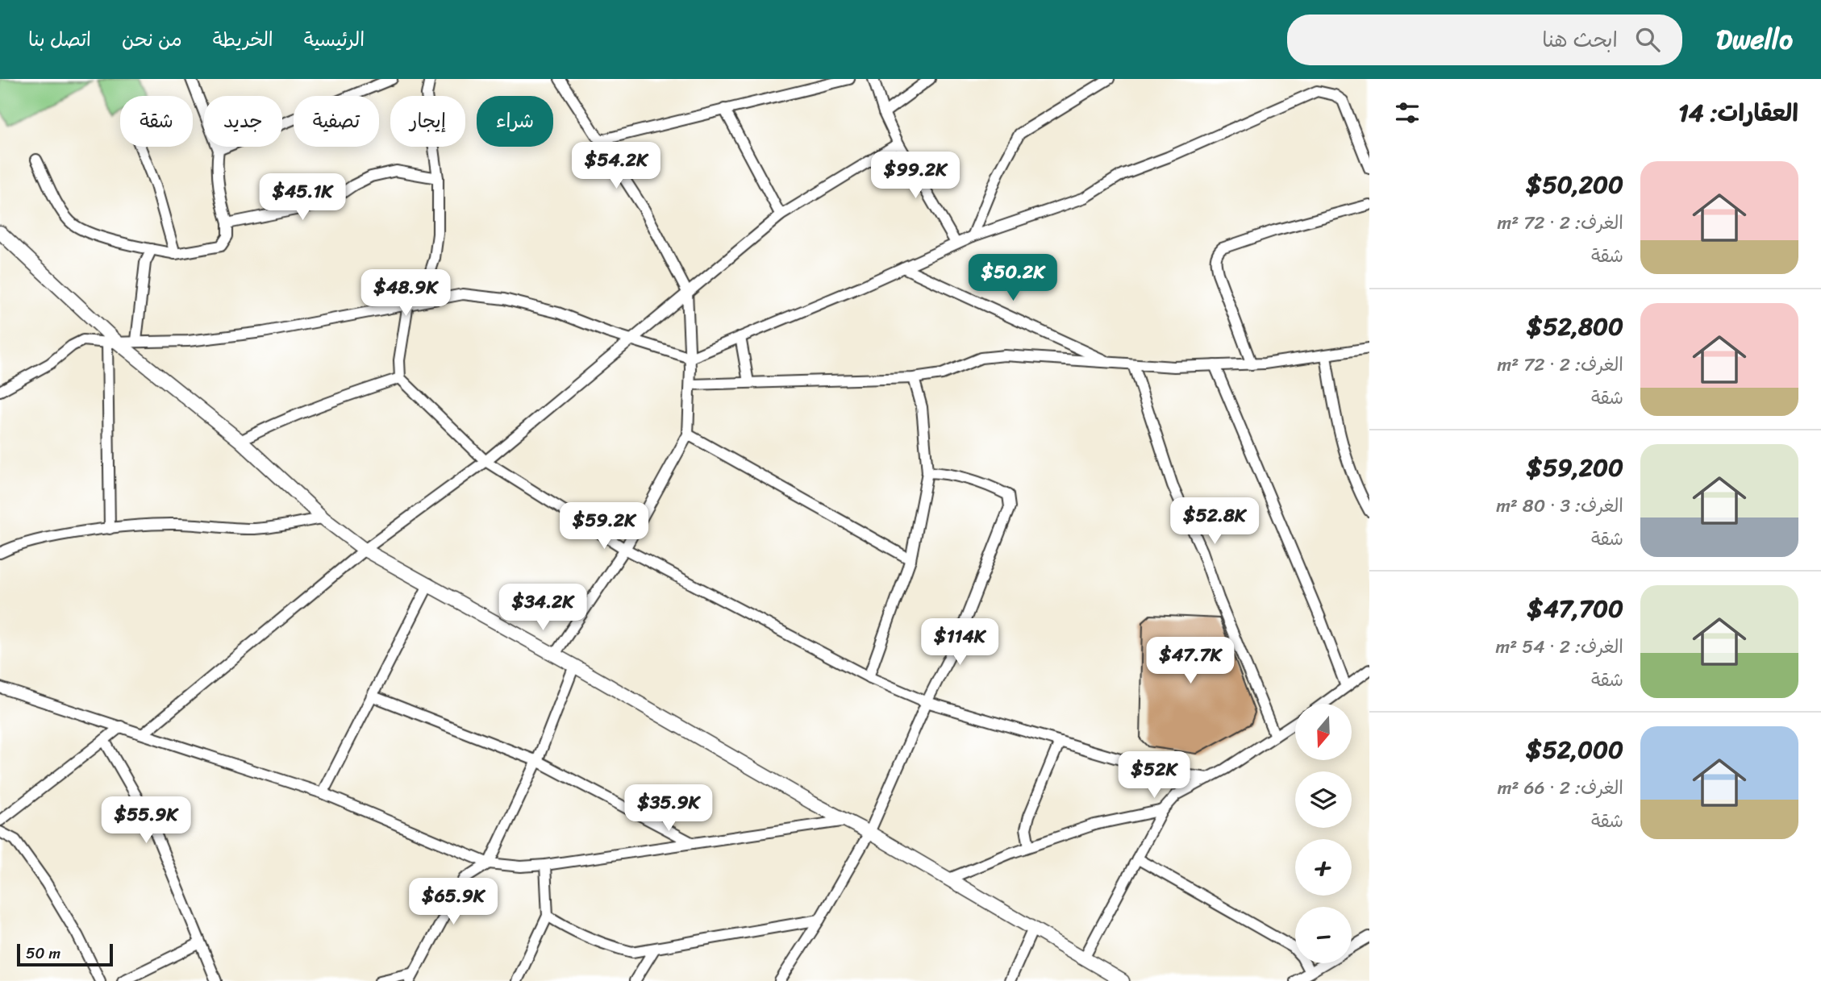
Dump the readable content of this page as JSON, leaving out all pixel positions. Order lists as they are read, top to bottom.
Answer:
{
  "scale_bar": "50 m",
  "north": "bottom",
  "page": {
    "header": "Dwello",
    "search": "ابحث هنا",
    "nav": [
      "الرئيسية",
      "الخريطة",
      "من نحن",
      "اتصل بنا"
    ],
    "heading": "العقارات: 14",
    "chip": [
      "شراء",
      "إيجار",
      "تصفية",
      "جديد",
      "شقة"
    ],
    "price": [
      "$54.2K",
      "$99.2K",
      "$45.1K",
      "$50.2K",
      "$48.9K",
      "$52.8K",
      "$59.2K",
      "$34.2K",
      "$114K",
      "$47.7K",
      "$52K",
      "$35.9K",
      "$55.9K",
      "$65.9K"
    ],
    "list": [
      {
        "name": "$50,200",
        "note": "الغرف: 2 · 72 m² · شقة"
      },
      {
        "name": "$52,800",
        "note": "الغرف: 2 · 72 m² · شقة"
      },
      {
        "name": "$59,200",
        "note": "الغرف: 3 · 80 m² · شقة"
      },
      {
        "name": "$47,700",
        "note": "الغرف: 2 · 54 m² · شقة"
      },
      {
        "name": "$52,000",
        "note": "الغرف: 2 · 66 m² · شقة"
      }
    ],
    "map_buttons": ["+", "−"],
    "scale": "50 m"
  }
}
